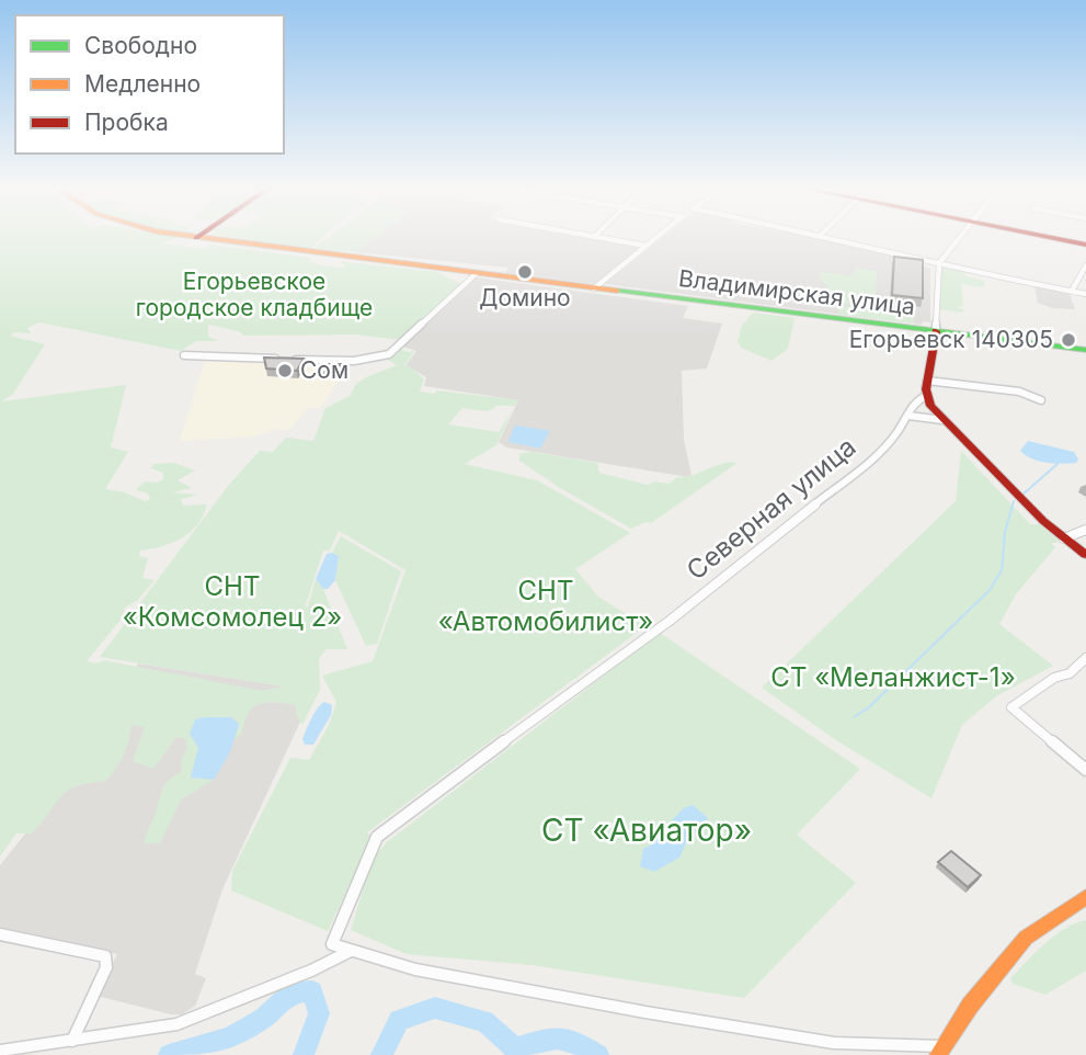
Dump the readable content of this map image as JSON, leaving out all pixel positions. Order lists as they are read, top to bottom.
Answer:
{
  "streets": {
    "street": ["Владимирская улица", "Северная улица"]
  },
  "parks": [
    "Егорьевское городское кладбище",
    "СНТ «Комсомолец 2»",
    "СНТ «Автомобилист»",
    "СТ «Меланжист-1»",
    "СТ «Авиатор»"
  ],
  "places": ["Домино", "Егорьевск 140305", "Сом"],
  "legend": ["Свободно", "Медленно", "Пробка"]
}
